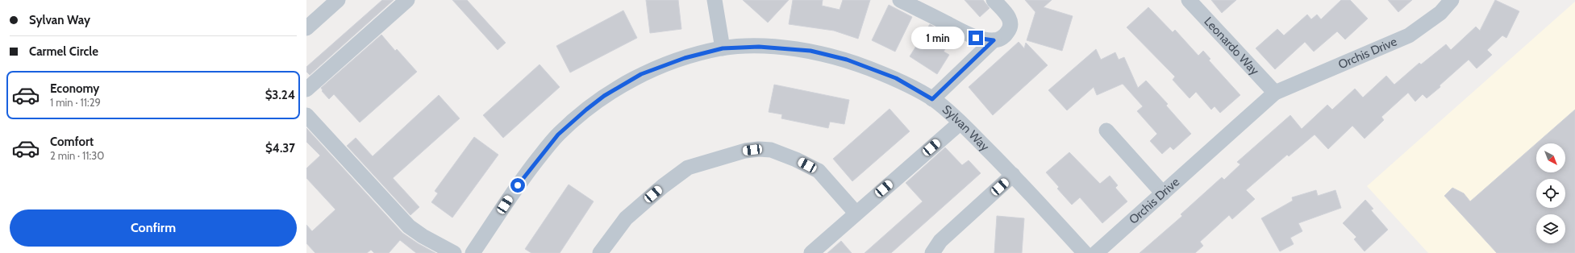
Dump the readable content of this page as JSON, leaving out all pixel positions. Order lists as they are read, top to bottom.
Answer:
{
  "streets": {
    "street": ["Leonardo Way", "Orchis Drive", "Sylvan Way"]
  },
  "crossings": [
    ["Leonardo Way", "Orchis Drive"]
  ],
  "north": "bottom right",
  "page": {
    "banner": ["Sylvan Way", "Carmel Circle"],
    "bubble": "1 min",
    "list": [
      {
        "name": "Economy",
        "note": "1 min · 11:29",
        "value": "$3.24"
      },
      {
        "name": "Comfort",
        "note": "2 min · 11:30",
        "value": "$4.37"
      }
    ],
    "buttons": "Confirm"
  }
}
